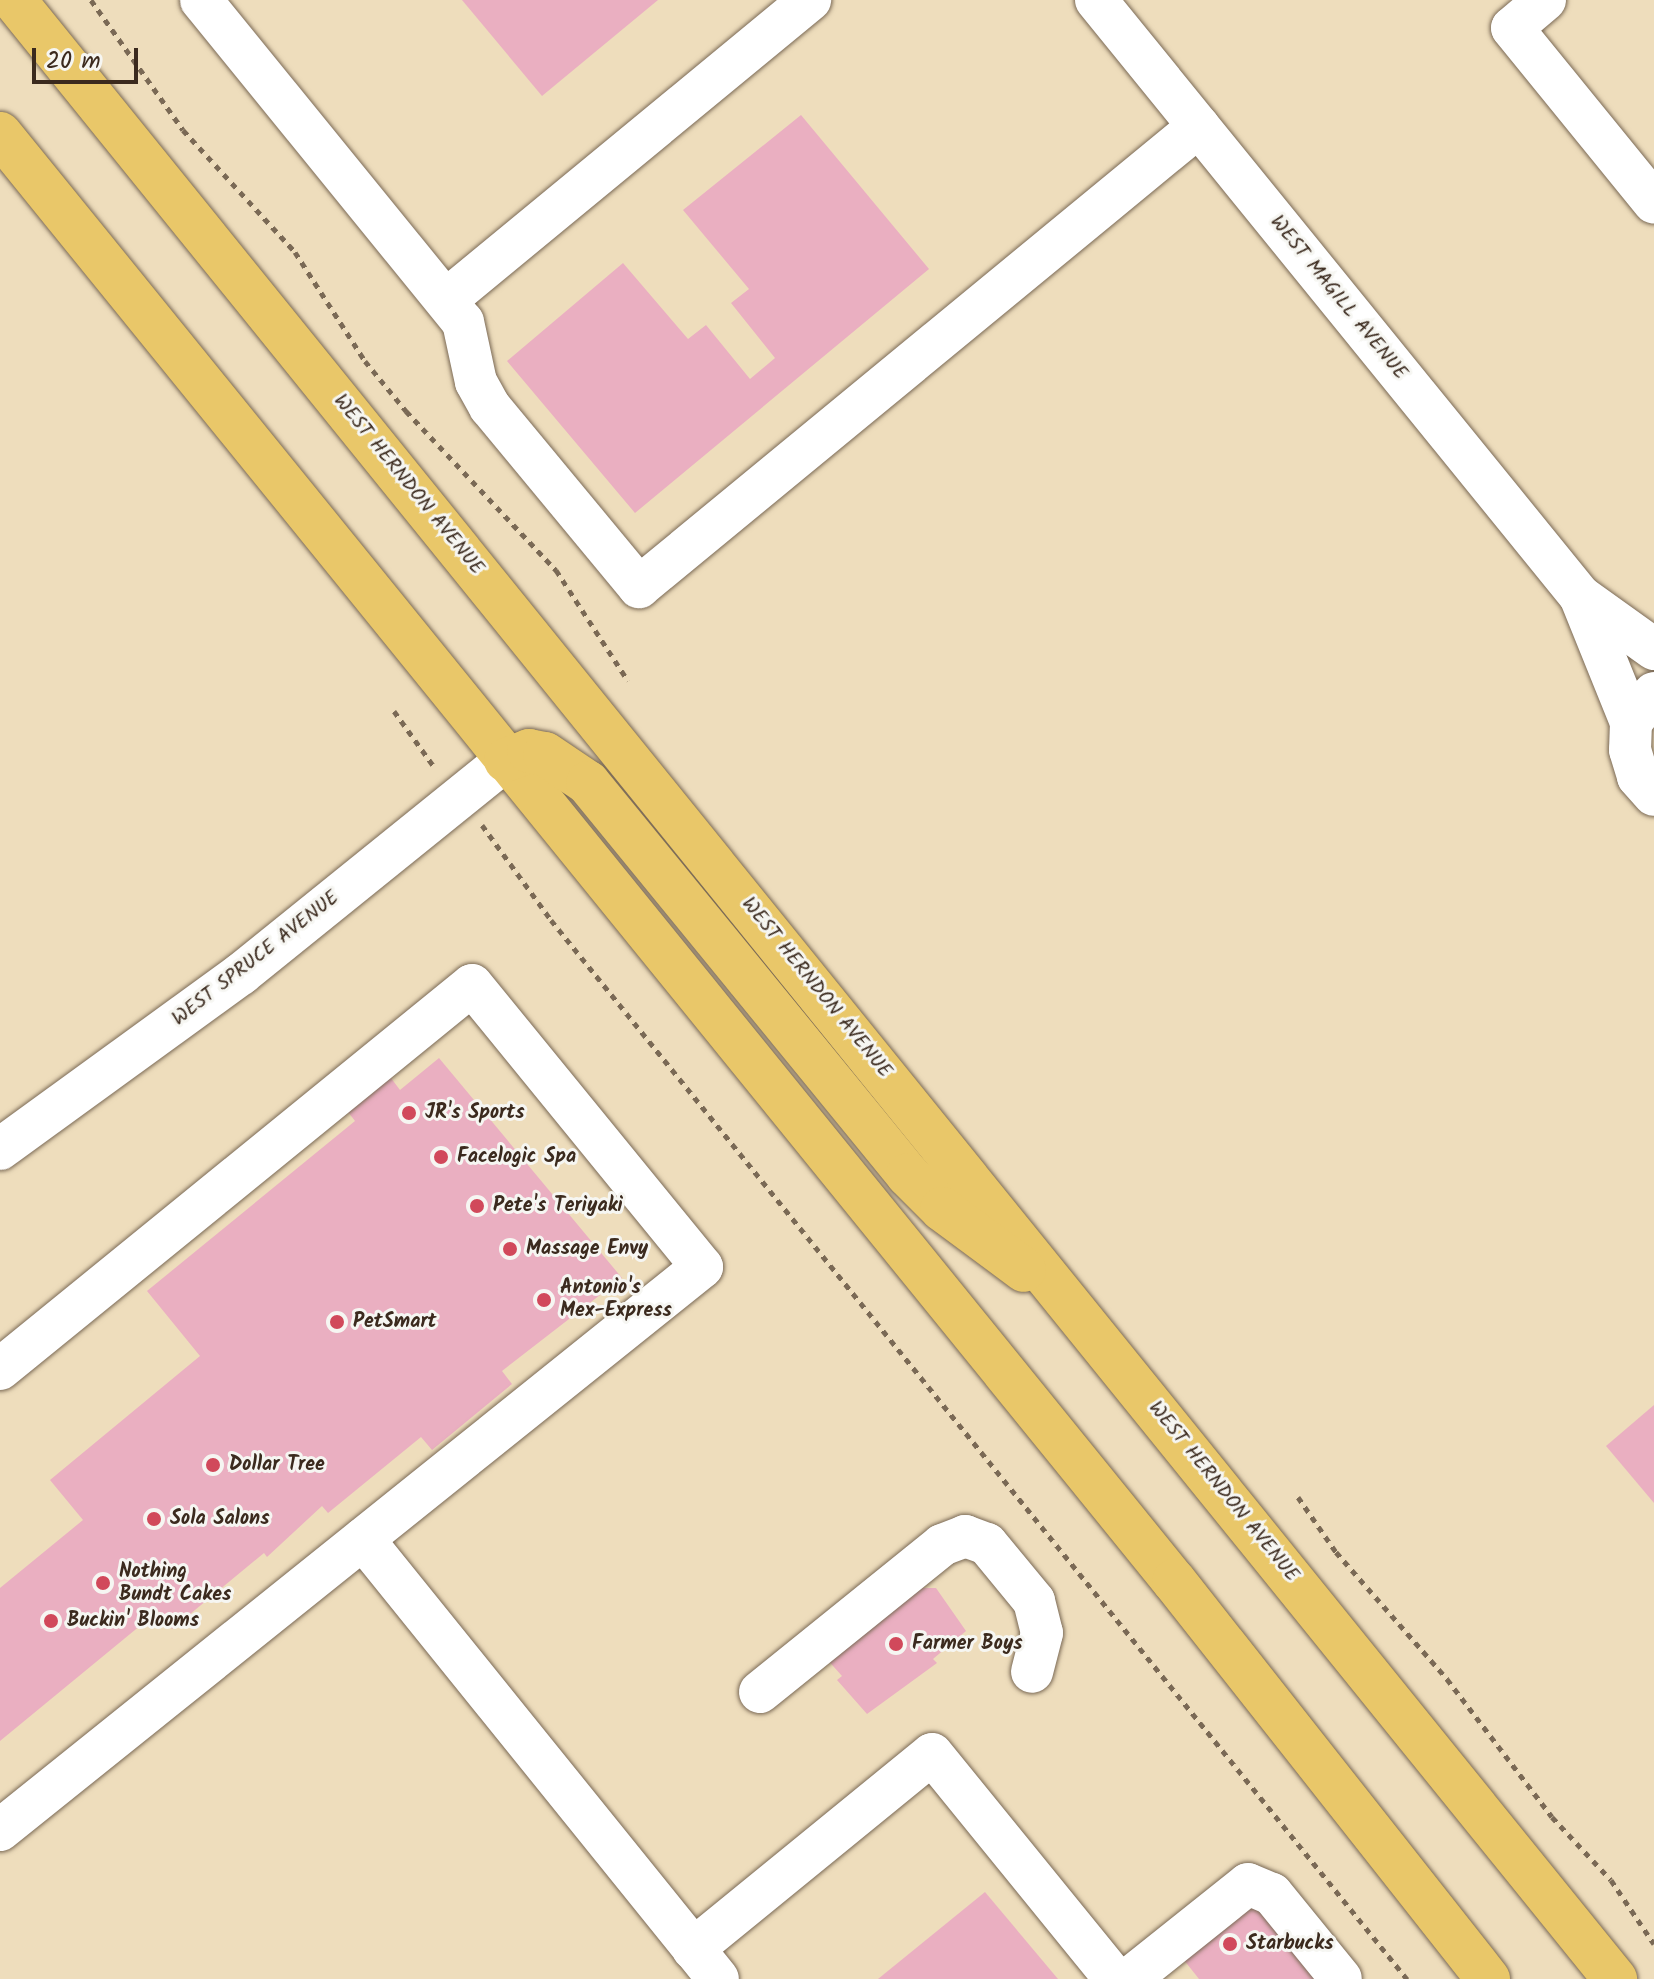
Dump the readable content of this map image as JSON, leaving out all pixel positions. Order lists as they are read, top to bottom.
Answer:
{
  "streets": {
    "main road": ["WEST HERNDON AVENUE"],
    "street": ["WEST MAGILL AVENUE", "WEST SPRUCE AVENUE"]
  },
  "places": [
    "JR's Sports",
    "Facelogic Spa",
    "Pete's Teriyaki",
    "Massage Envy",
    "Antonio's Mex-Express",
    "PetSmart",
    "Dollar Tree",
    "Sola Salons",
    "Nothing Bundt Cakes",
    "Buckin' Blooms",
    "Farmer Boys",
    "Starbucks"
  ],
  "scale_bar": "20 m"
}
